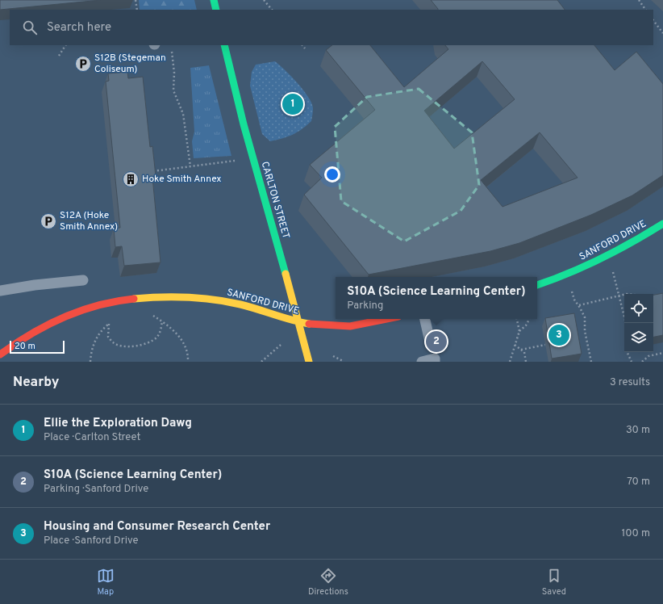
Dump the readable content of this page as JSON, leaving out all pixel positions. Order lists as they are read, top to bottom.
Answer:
{
  "streets": {
    "street": ["CARLTON STREET", "SANFORD DRIVE"]
  },
  "crossings": [
    ["CARLTON STREET", "SANFORD DRIVE"]
  ],
  "places": {
    "parking": ["S12B (Stegeman Coliseum)", "S12A (Hoke Smith Annex)"],
    "building": ["Hoke Smith Annex"]
  },
  "scale_bar": "20 m",
  "page": {
    "search": "Search here",
    "pins": ["1", "3", "2"],
    "popup": ["S10A (Science Learning Center)", "Parking"],
    "scale": "20 m",
    "heading": ["Nearby", "3 results"],
    "list": [
      {
        "mark": "1",
        "name": "Ellie the Exploration Dawg",
        "note": "Place · Carlton Street",
        "value": "30 m"
      },
      {
        "mark": "2",
        "name": "S10A (Science Learning Center)",
        "note": "Parking · Sanford Drive",
        "value": "70 m"
      },
      {
        "mark": "3",
        "name": "Housing and Consumer Research Center",
        "note": "Place · Sanford Drive",
        "value": "100 m"
      }
    ],
    "nav": ["Map", "Directions", "Saved"]
  }
}
